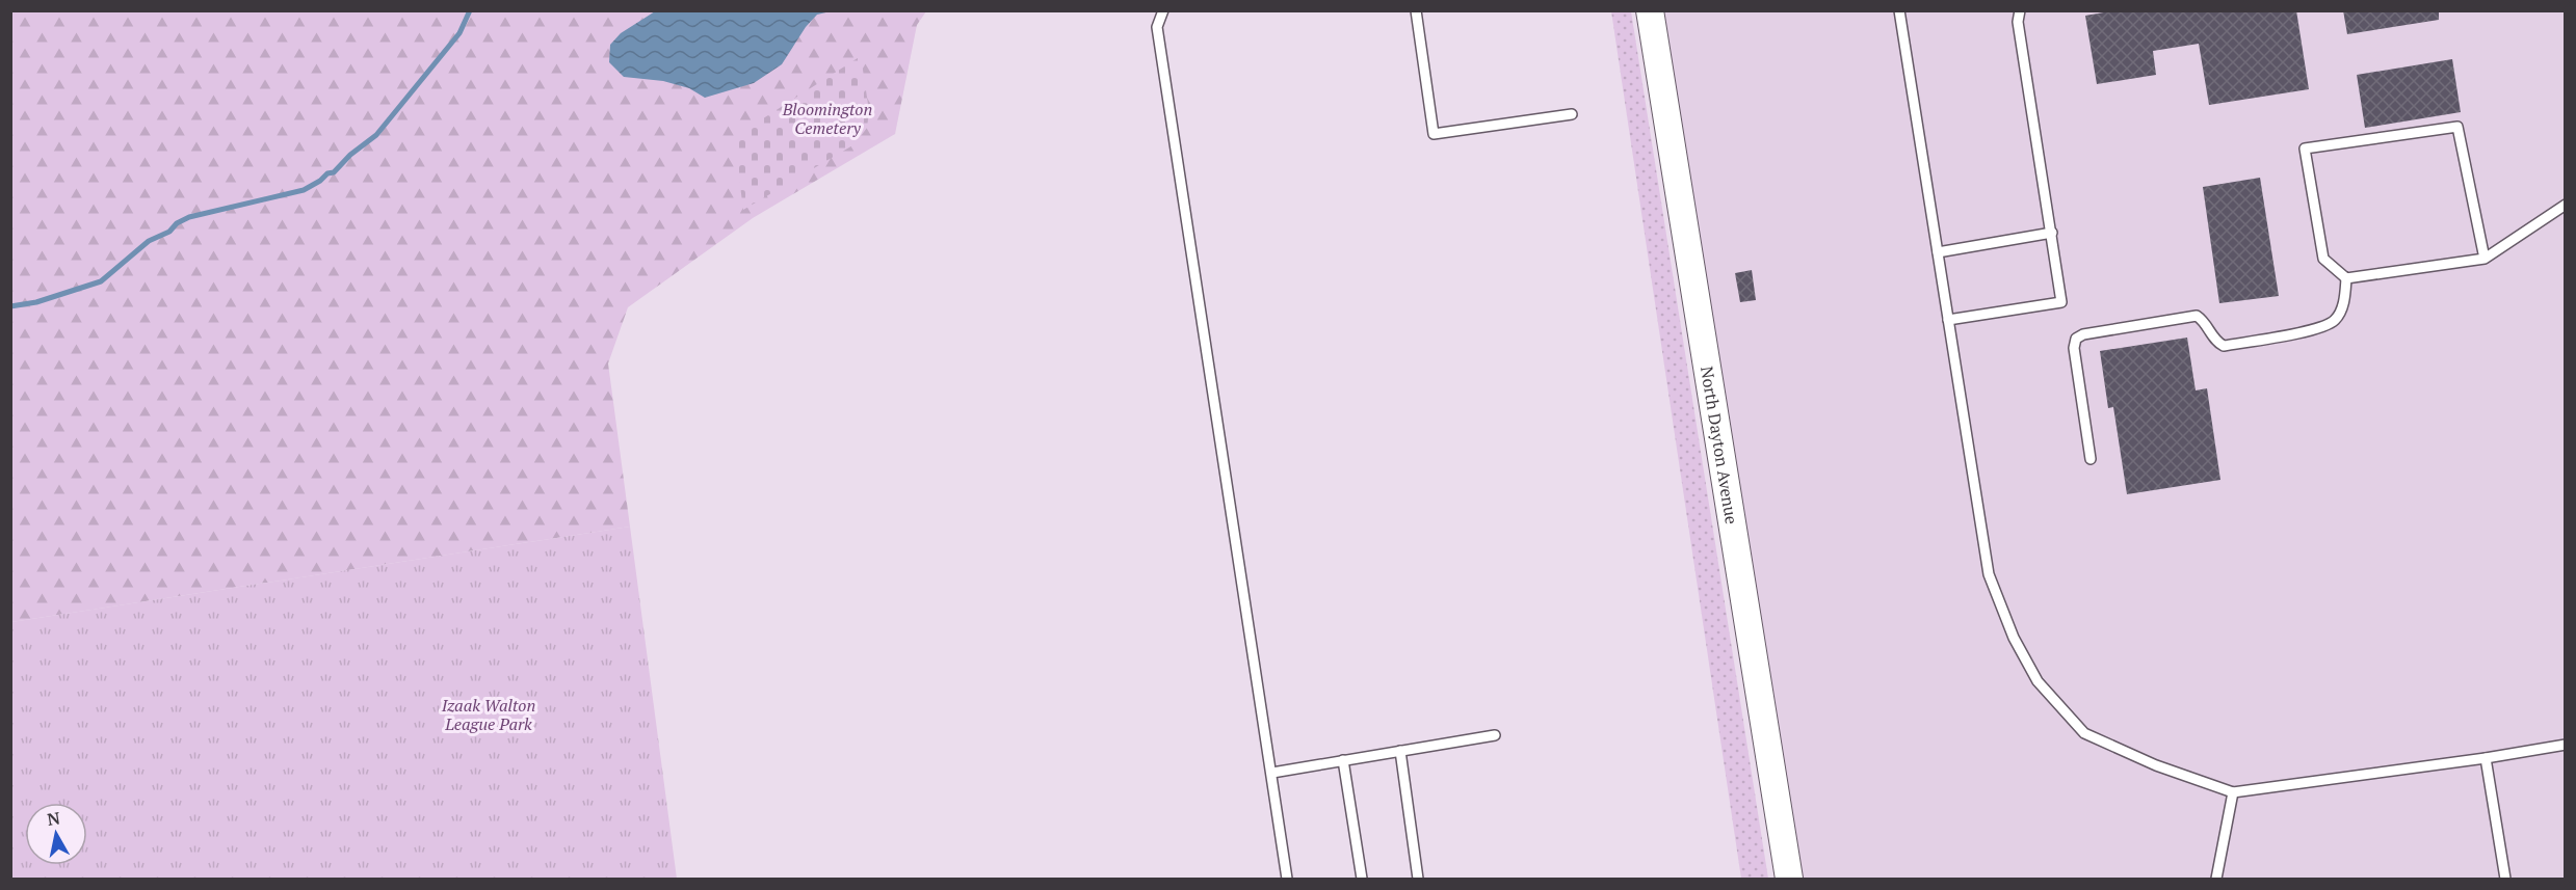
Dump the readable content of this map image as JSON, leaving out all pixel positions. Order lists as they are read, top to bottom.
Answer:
{
  "streets": {
    "main road": ["North Dayton Avenue"]
  },
  "parks": ["Bloomington Cemetery", "Izaak Walton League Park"],
  "north": "top"
}
